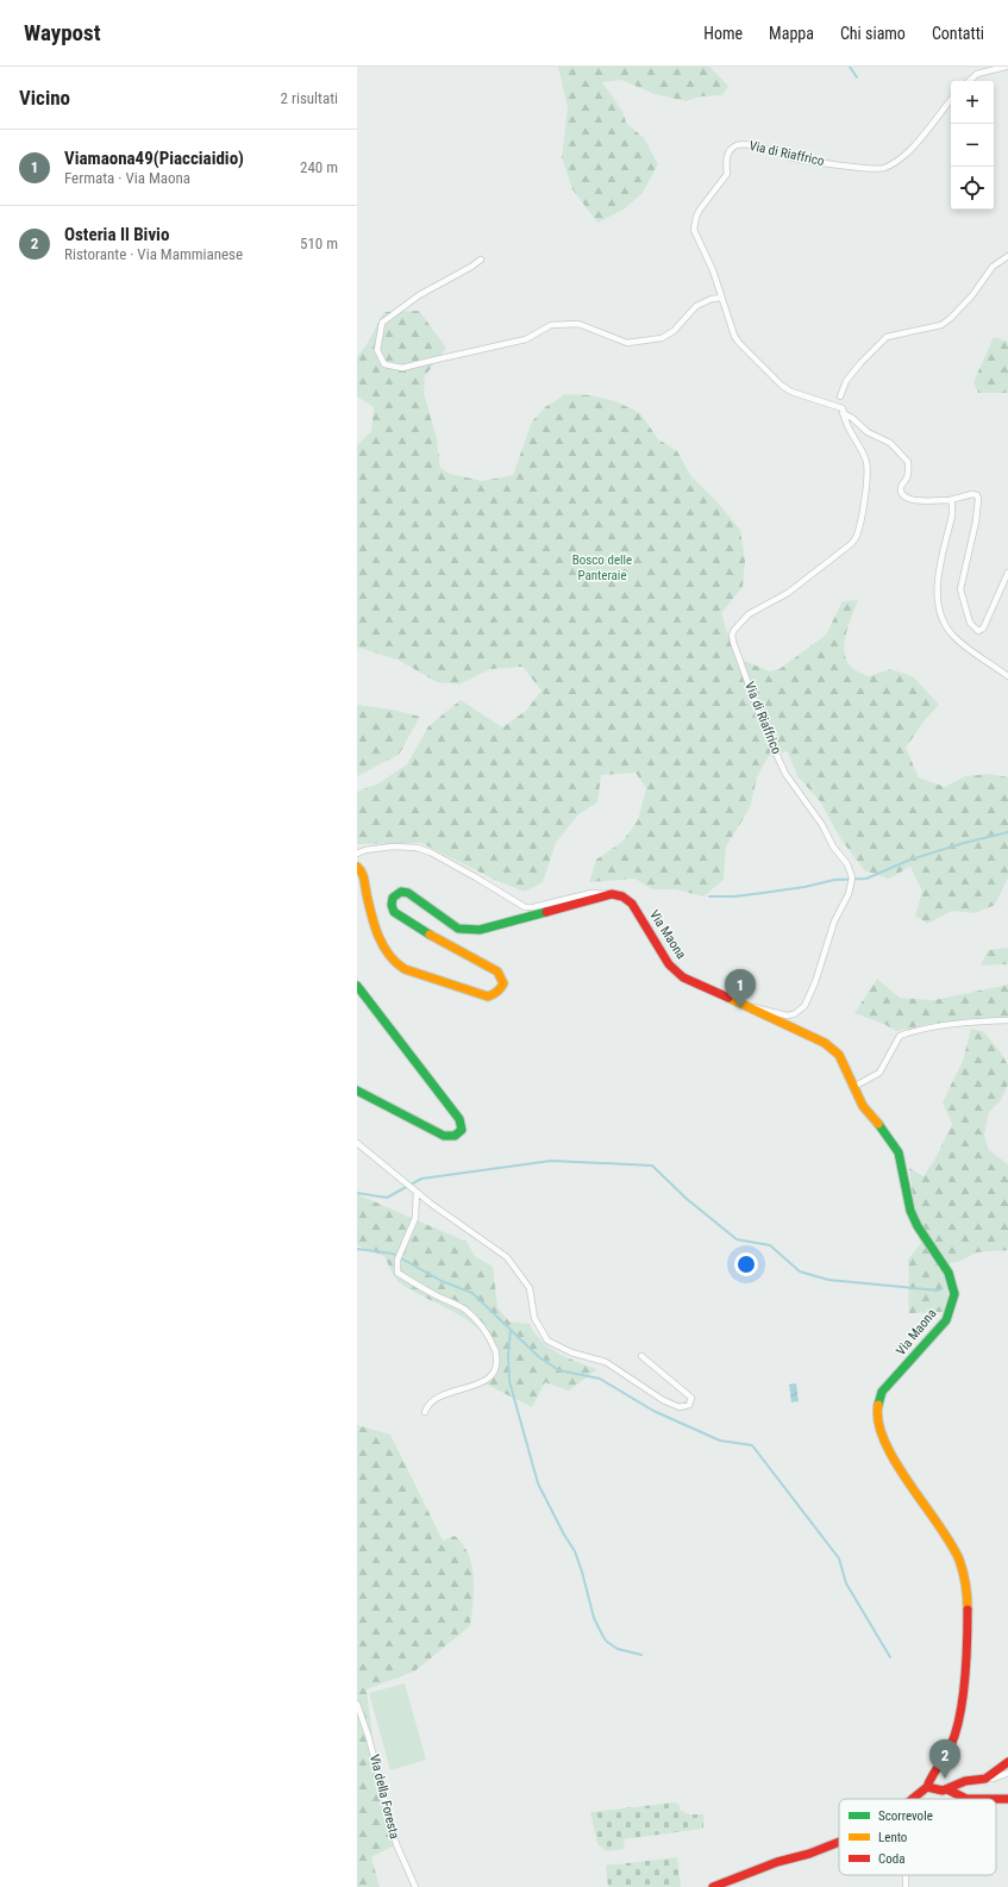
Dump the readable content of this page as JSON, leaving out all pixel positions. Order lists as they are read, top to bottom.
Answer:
{
  "streets": {
    "main road": ["Via Maona"],
    "street": ["Via di Riaffrico", "Via della Foresta"]
  },
  "crossings": [
    ["Via di Riaffrico", "Via Maona"]
  ],
  "parks": ["Bosco delle Panteraie"],
  "legend": ["Scorrevole", "Lento", "Coda"],
  "page": {
    "header": "Waypost",
    "nav": [
      "Home",
      "Mappa",
      "Chi siamo",
      "Contatti"
    ],
    "heading": ["Vicino", "2 risultati"],
    "map_buttons": ["+", "−"],
    "list": [
      {
        "mark": "1",
        "name": "Viamaona49(Piacciaidio)",
        "note": "Fermata · Via Maona",
        "value": "240 m"
      },
      {
        "mark": "2",
        "name": "Osteria Il Bivio",
        "note": "Ristorante · Via Mammianese",
        "value": "510 m"
      }
    ],
    "pins": ["1", "2"]
  }
}
